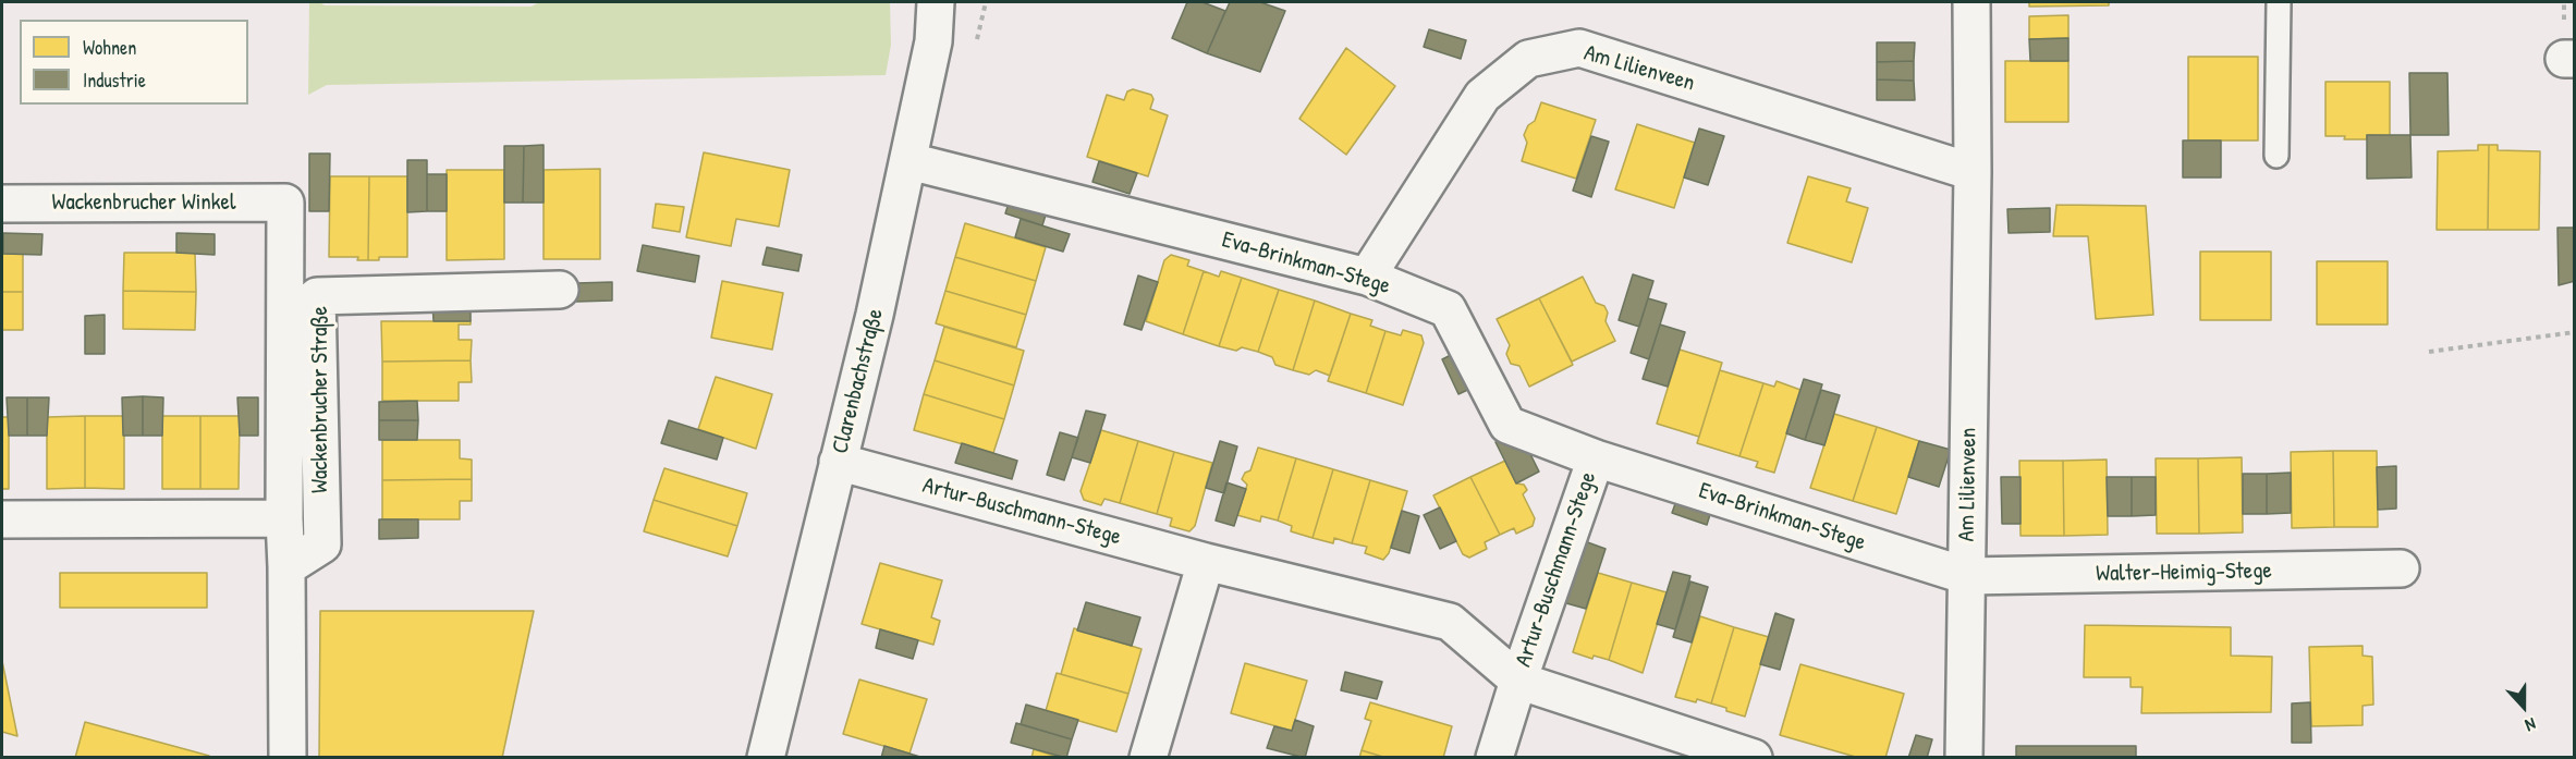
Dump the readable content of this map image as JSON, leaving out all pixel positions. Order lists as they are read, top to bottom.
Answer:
{
  "streets": {
    "street": [
      "Am Lilienveen",
      "Wackenbrucher Winkel",
      "Eva-Brinkman-Stege",
      "Clarenbachstraße",
      "Wackenbrucher Straße",
      "Artur-Buschmann-Stege",
      "Walter-Heimig-Stege"
    ]
  },
  "crossings": [
    ["Am Lilienveen", "Eva-Brinkman-Stege"],
    ["Am Lilienveen", "Walter-Heimig-Stege"],
    ["Wackenbrucher Winkel", "Wackenbrucher Straße"],
    ["Eva-Brinkman-Stege", "Clarenbachstraße"],
    ["Eva-Brinkman-Stege", "Artur-Buschmann-Stege"],
    ["Eva-Brinkman-Stege", "Walter-Heimig-Stege"],
    ["Clarenbachstraße", "Artur-Buschmann-Stege"]
  ],
  "legend": ["Wohnen", "Industrie"],
  "north": "bottom"
}
